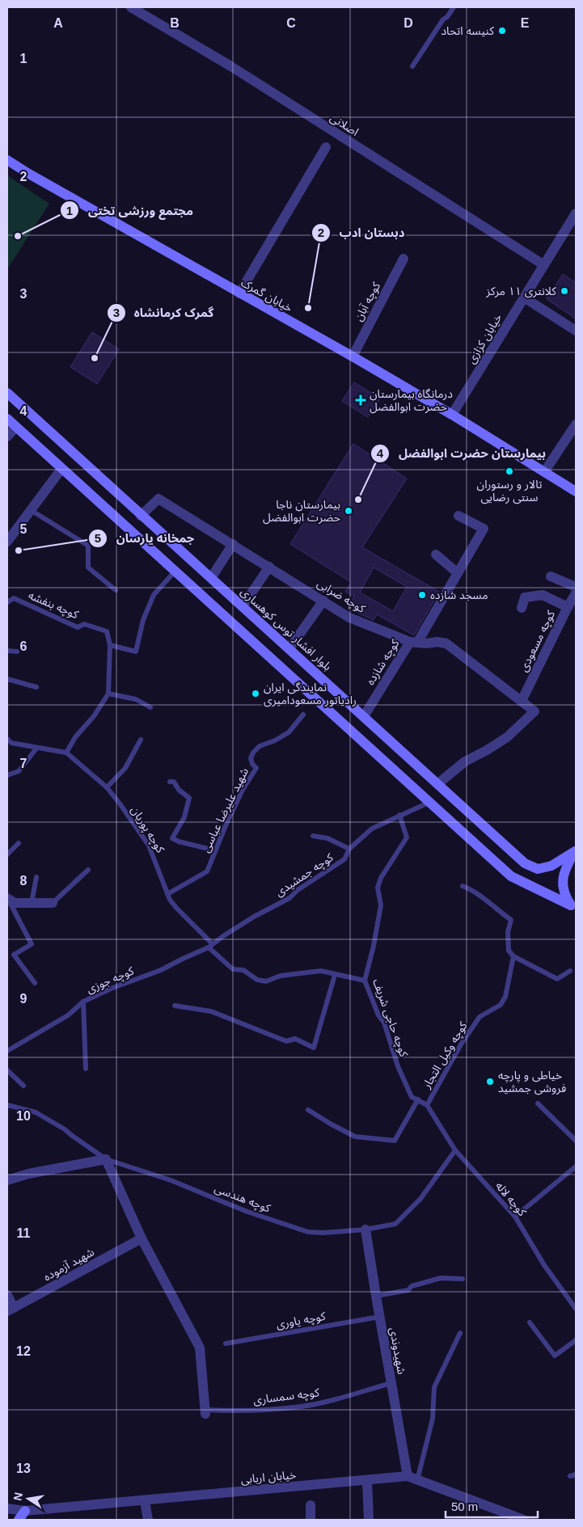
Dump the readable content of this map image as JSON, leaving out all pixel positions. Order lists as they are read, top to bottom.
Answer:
{
  "streets": {
    "main road": ["خیابان گمرک", "بلوار افشار توس کوهساری"],
    "street": [
      "اصلانی",
      "کوچه آبان",
      "خیابان کزازی",
      "کوچه ضرابی",
      "کوچه مسعودی",
      "کوچه شازده",
      "شهید آزموده",
      "شهیدوندی",
      "خیابان اربابی"
    ],
    "lane": [
      "کوچه بنفشه",
      "شهید علیرضا عباسی",
      "کوچه پوریان",
      "کوچه جمشیدی",
      "کوچه جوزی",
      "کوچه حاجی شریف",
      "کوچه وکیل التجار",
      "کوچه هندسی",
      "کوچه لاله",
      "کوچه یاوری",
      "کوچه سمساری"
    ]
  },
  "crossings": [
    ["اصلانی", "خیابان کزازی"],
    ["خیابان گمرک", "کوچه آبان"],
    ["خیابان گمرک", "خیابان کزازی"],
    ["کوچه ضرابی", "بلوار افشار توس کوهساری"],
    ["کوچه ضرابی", "کوچه مسعودی"],
    ["کوچه ضرابی", "کوچه شازده"],
    ["بلوار افشار توس کوهساری", "کوچه شازده"],
    ["شهید علیرضا عباسی", "کوچه پوریان"],
    ["کوچه پوریان", "کوچه جمشیدی"],
    ["کوچه پوریان", "کوچه حاجی شریف"],
    ["کوچه جمشیدی", "کوچه جوزی"],
    ["کوچه جمشیدی", "کوچه حاجی شریف"],
    ["کوچه حاجی شریف", "کوچه وکیل التجار"],
    ["کوچه حاجی شریف", "کوچه لاله"],
    ["کوچه وکیل التجار", "کوچه لاله"],
    ["کوچه هندسی", "کوچه لاله"],
    ["کوچه هندسی", "شهیدوندی"],
    ["کوچه یاوری", "شهیدوندی"],
    ["شهیدوندی", "کوچه سمساری"],
    ["شهیدوندی", "خیابان اربابی"]
  ],
  "places": {
    "other": [
      "کنیسه اتحاد",
      "مجتمع ورزشی تختی",
      "کلانتری ۱۱ مرکز",
      "دبستان ادب",
      "گمرک کرمانشاه",
      "تالار و رستوران سنتی رضایی",
      "بیمارستان حضرت ابوالفضل",
      "بیمارستان ناجا حضرت ابوالفضل",
      "جمخانه یارسان",
      "مسجد شازده",
      "نمایندگی ایران رادیاتور مسعودامیری",
      "خیاطی ‌‌و‌ پارچه فروشی جمشید"
    ],
    "health": ["درمانگاه بیمارستان حضرت ابوالفضل"]
  },
  "scale_bar": "50 m",
  "north": "left",
  "grid": {
    "columns": [
      "A",
      "B",
      "C",
      "D",
      "E"
    ],
    "rows": [
      "1",
      "2",
      "3",
      "4",
      "5",
      "6",
      "7",
      "8",
      "9",
      "10",
      "11",
      "12",
      "13"
    ]
  }
}
